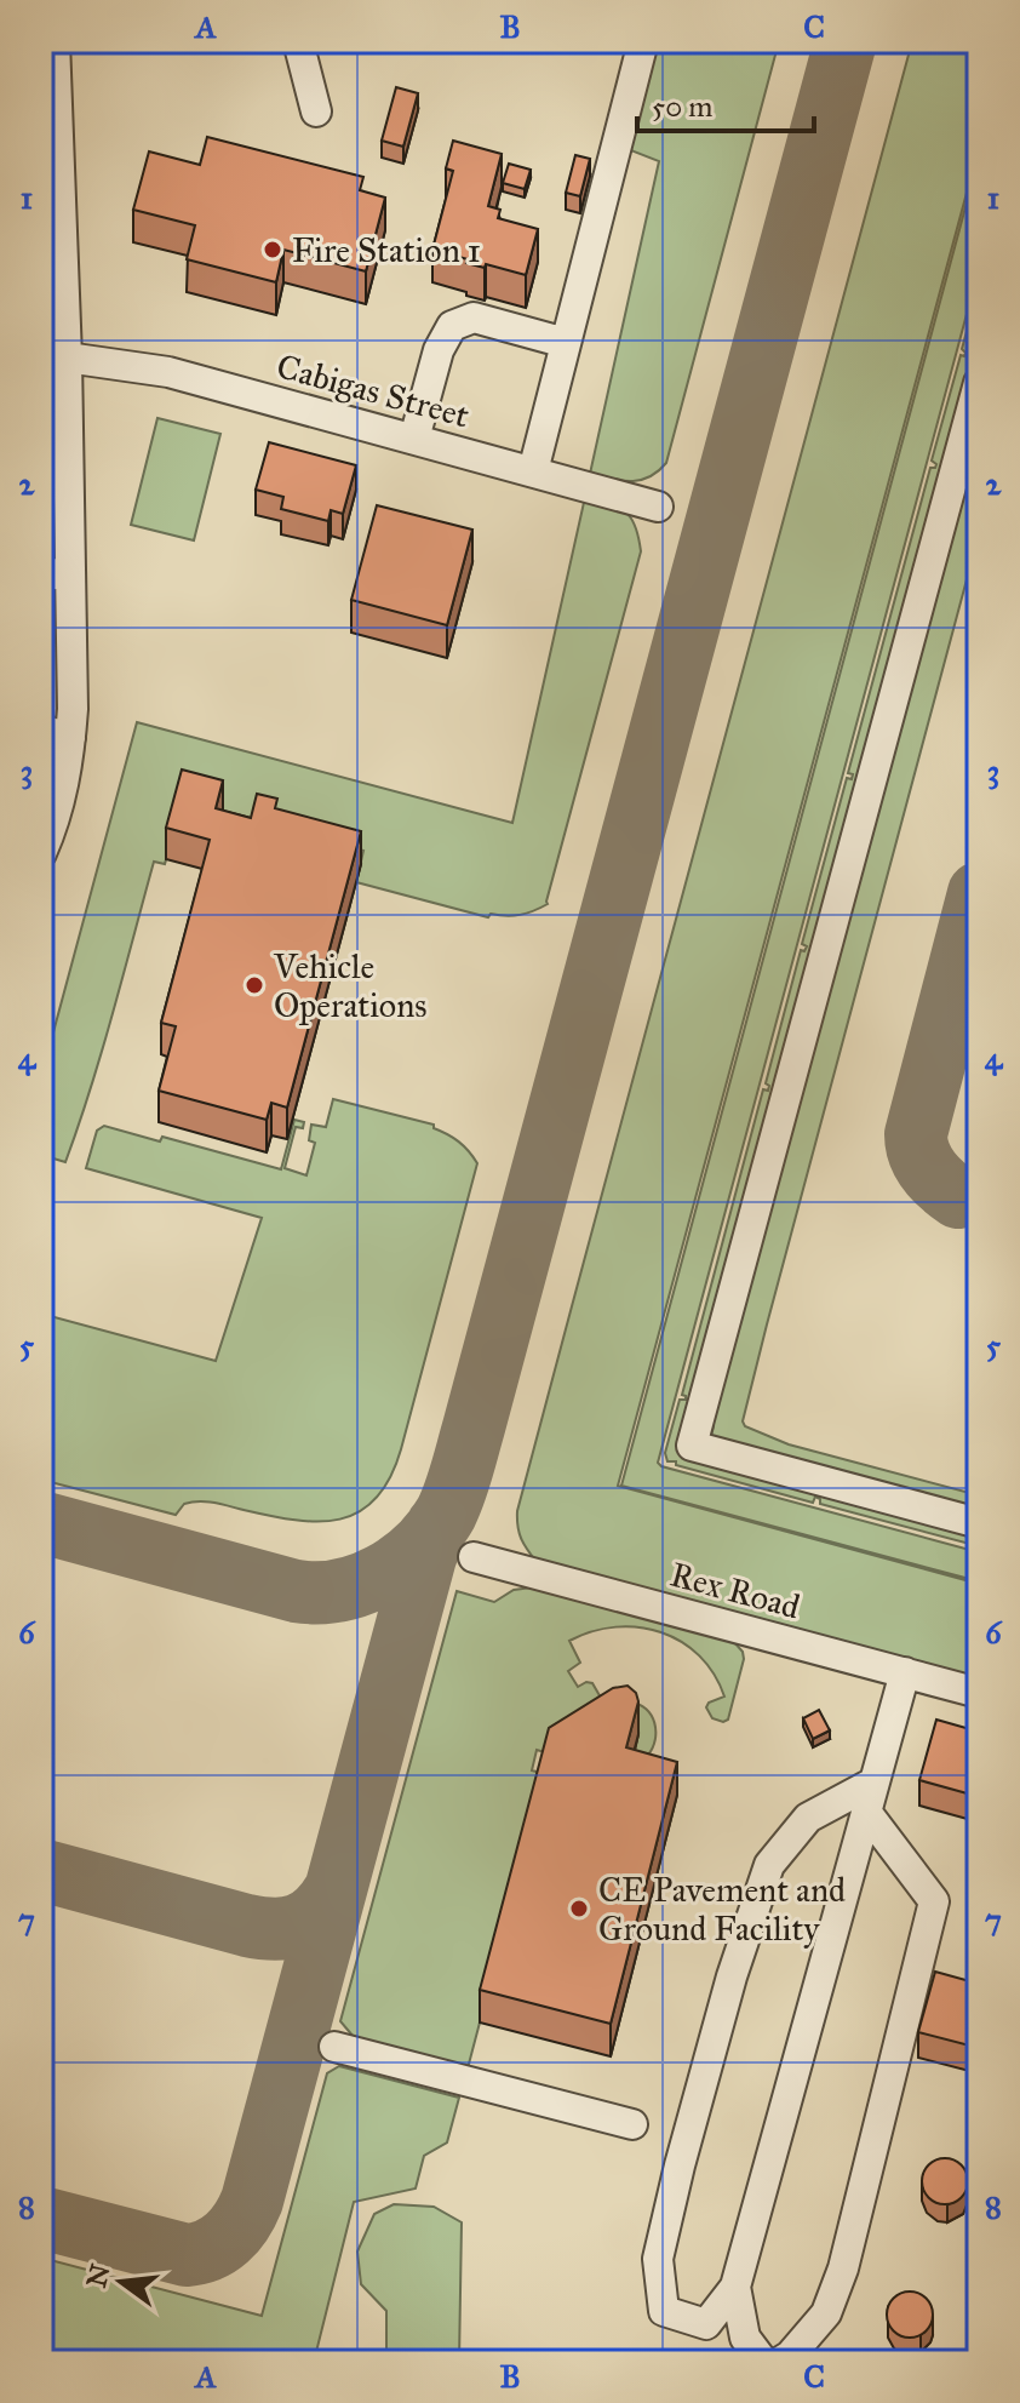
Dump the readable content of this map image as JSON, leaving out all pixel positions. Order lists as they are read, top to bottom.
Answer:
{
  "streets": {
    "street": ["Cabigas Street", "Rex Road"]
  },
  "places": ["Fire Station 1", "Vehicle Operations", "CE Pavement and Ground Facility"],
  "scale_bar": "50 m",
  "north": "left",
  "grid": {
    "columns": ["A", "B", "C"],
    "rows": [
      "1",
      "2",
      "3",
      "4",
      "5",
      "6",
      "7",
      "8"
    ]
  }
}
